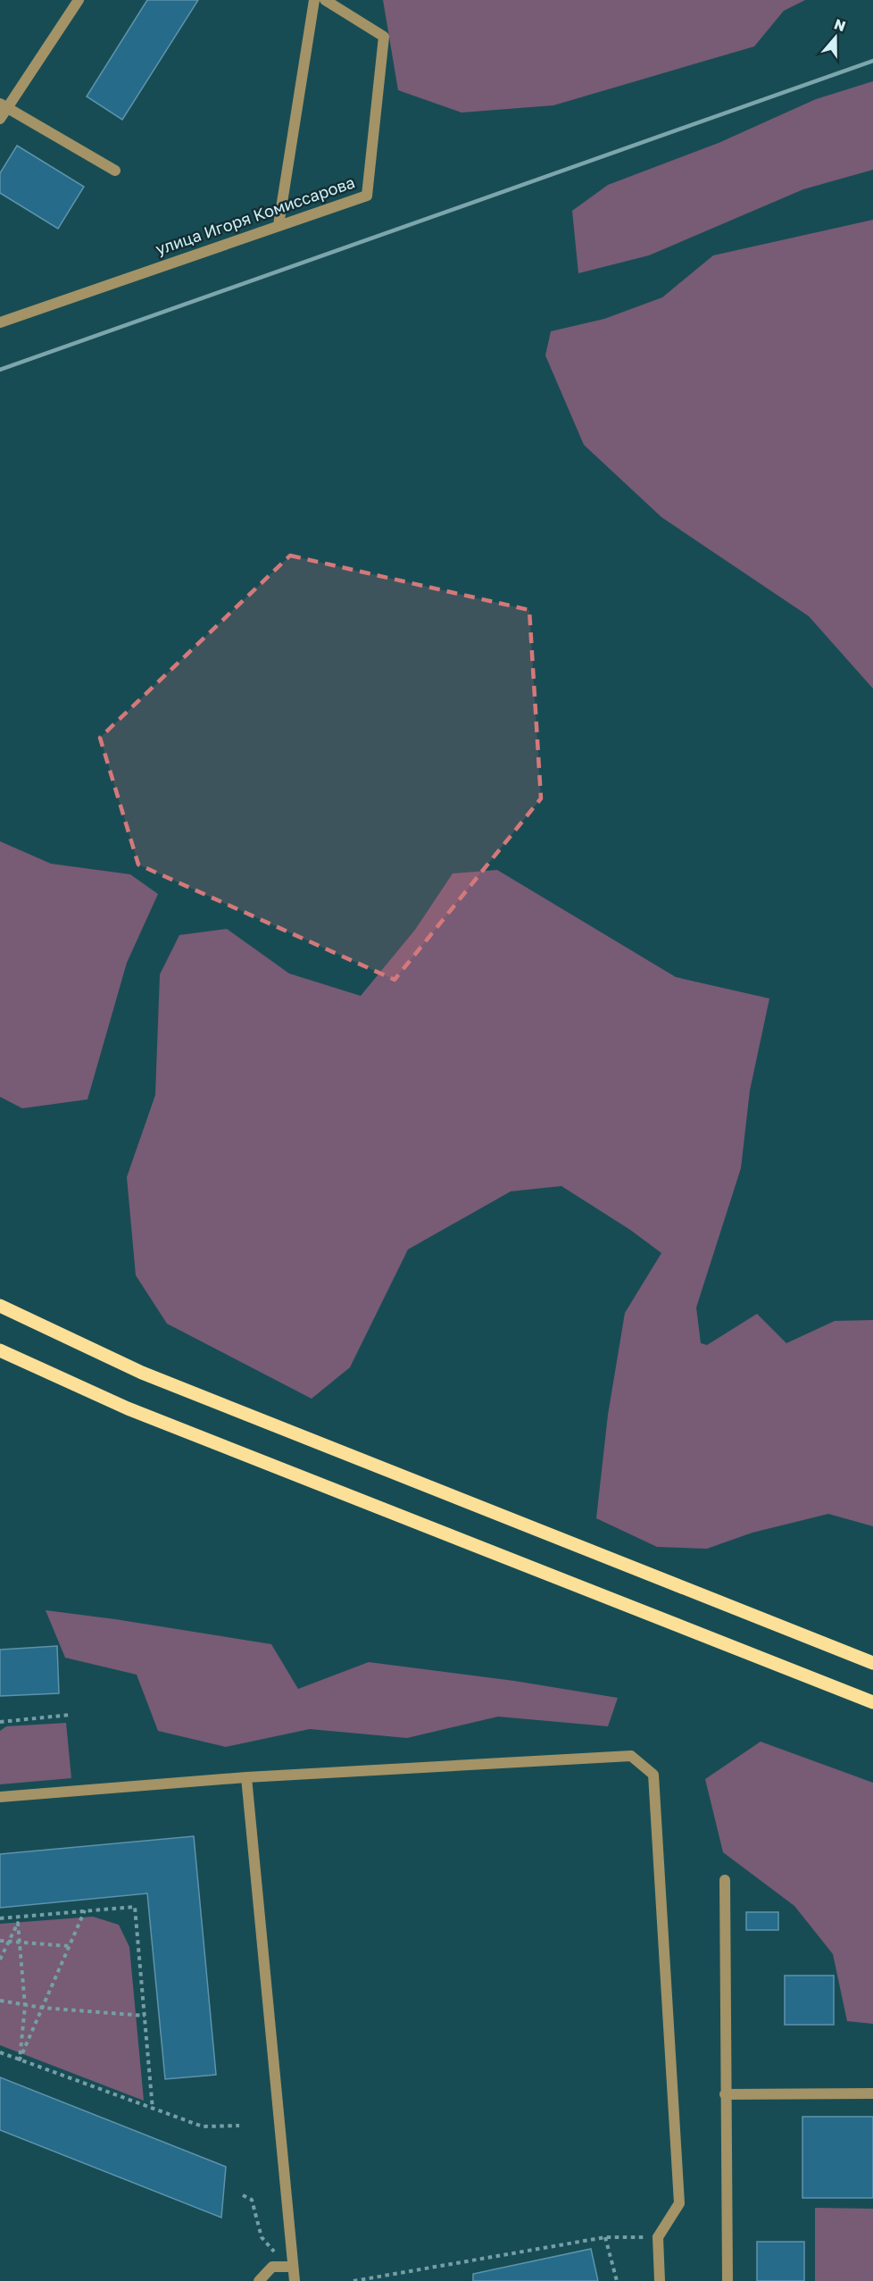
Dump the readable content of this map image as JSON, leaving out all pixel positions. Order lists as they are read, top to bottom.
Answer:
{
  "streets": {
    "street": ["улица Игоря Комиссарова"]
  },
  "north": "top"
}
